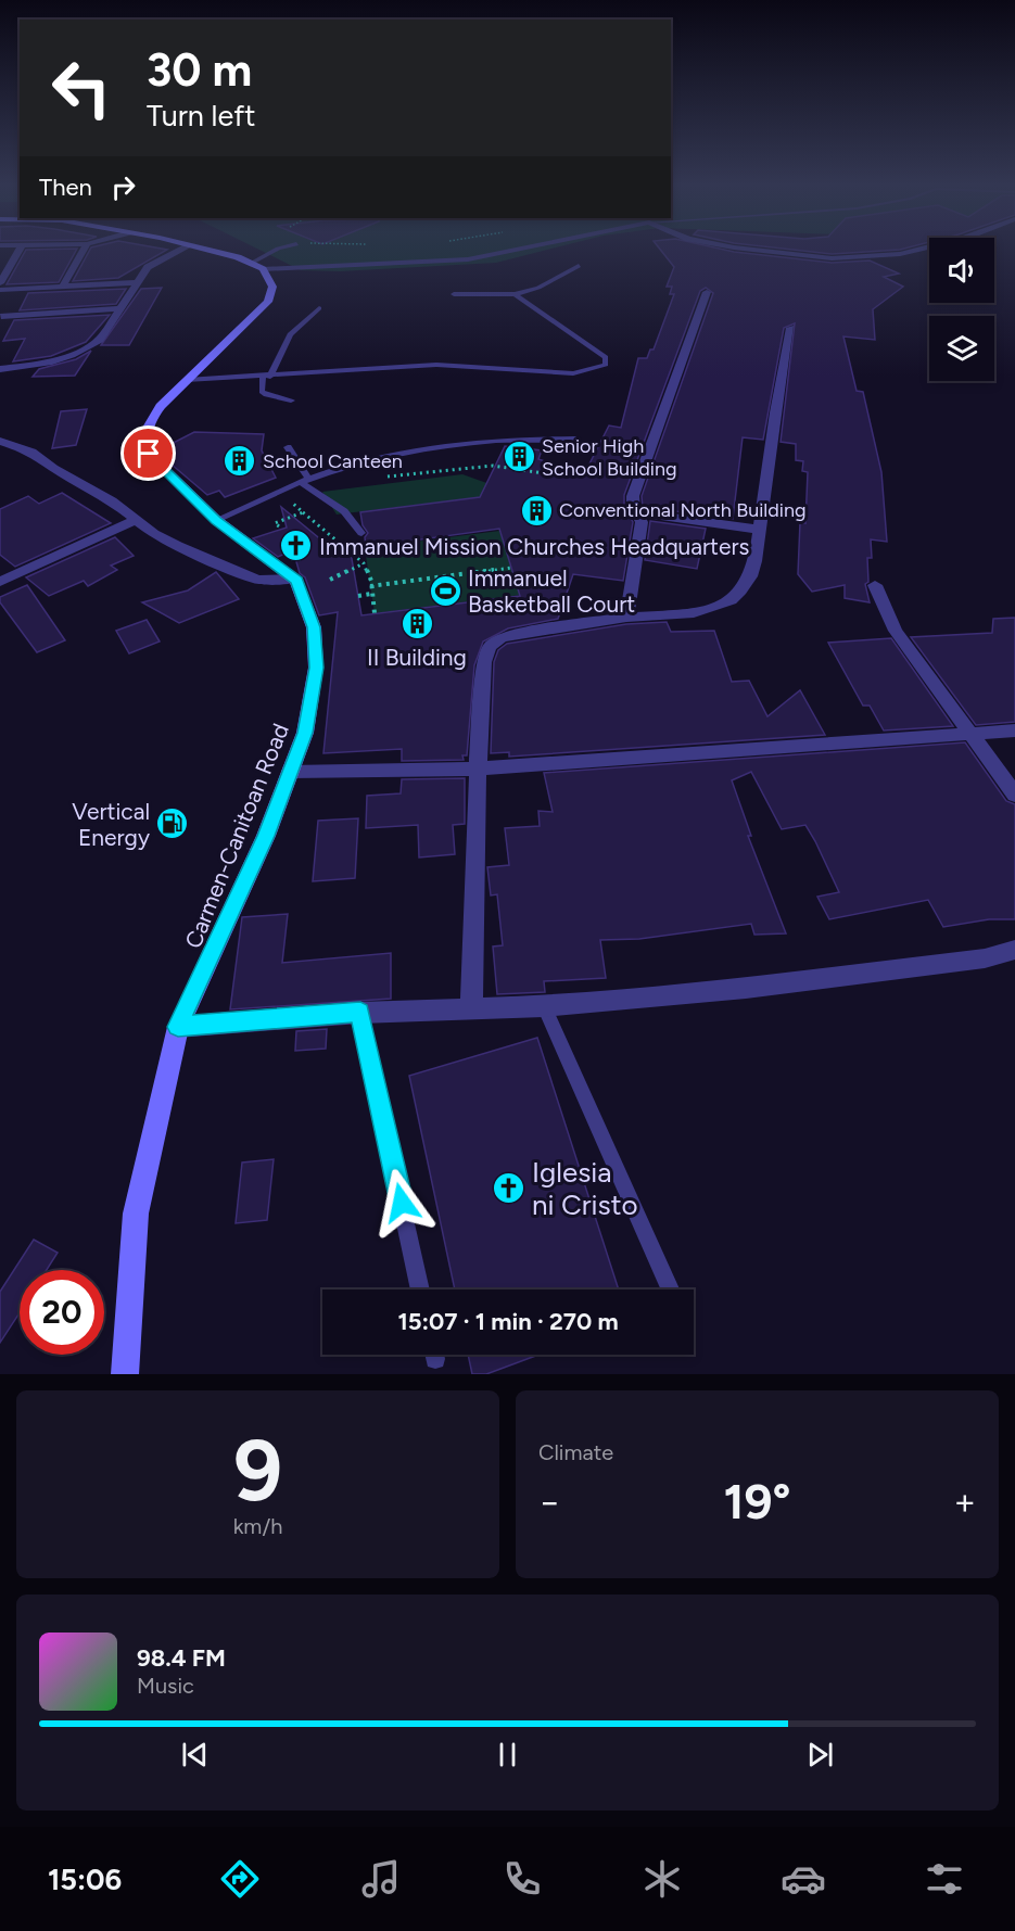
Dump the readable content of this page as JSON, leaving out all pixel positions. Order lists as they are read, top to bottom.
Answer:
{
  "streets": {
    "main road": ["Carmen-Canitoan Road"]
  },
  "places": {
    "building": [
      "Senior High School Building",
      "School Canteen",
      "Conventional North Building",
      "II Building"
    ],
    "church": ["Immanuel Mission Churches Headquarters", "Iglesia ni Cristo"],
    "sports": ["Immanuel Basketball Court"],
    "fuel station": ["Vertical Energy"]
  },
  "page": {
    "turn": ["30 m", "Turn left"],
    "then": "Then",
    "limit": "20",
    "trip": "15:07 · 1 min · 270 m",
    "tile": [
      ["9", "km/h"],
      "Climate"
    ],
    "heat": ["−", "19°", "+"],
    "song": ["98.4 FM", "Music"],
    "tabs": "15:06"
  }
}
